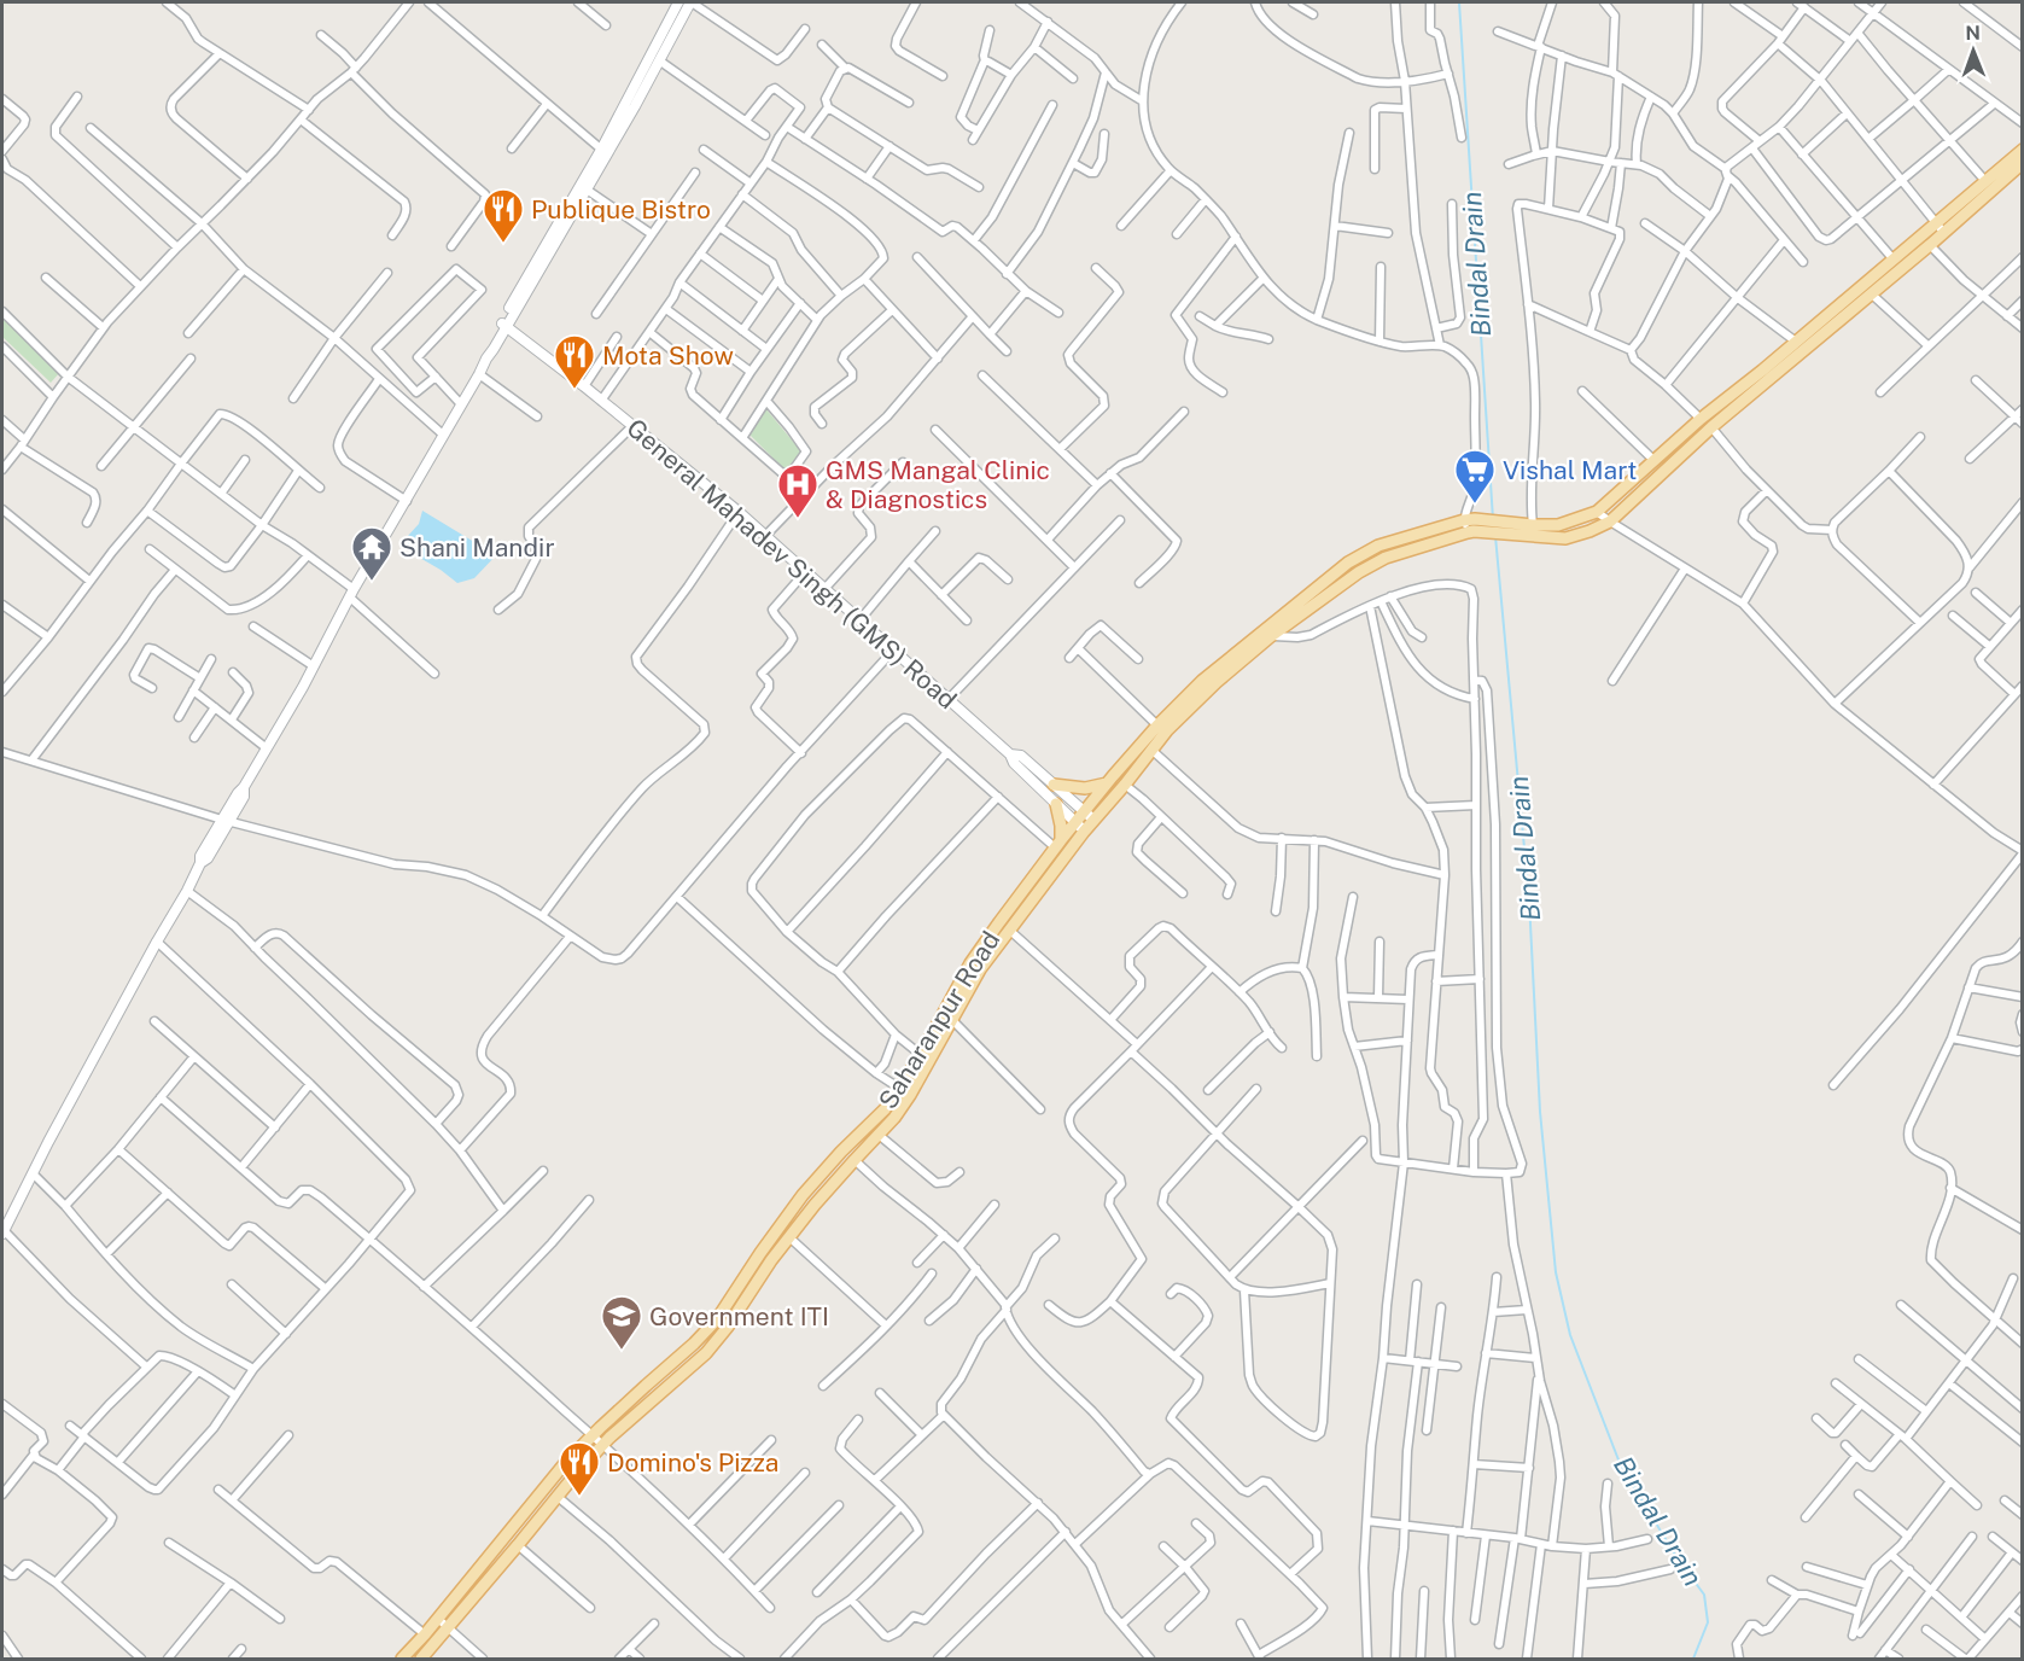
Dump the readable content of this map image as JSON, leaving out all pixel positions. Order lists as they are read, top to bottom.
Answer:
{
  "streets": {
    "main road": ["Saharanpur Road"],
    "street": ["General Mahadev Singh (GMS) Road"]
  },
  "crossings": [
    ["General Mahadev Singh (GMS) Road", "Saharanpur Road"]
  ],
  "water": ["Bindal Drain"],
  "places": {
    "restaurant": ["Publique Bistro", "Mota Show", "Domino's Pizza"],
    "supermarket": ["Vishal Mart"],
    "hospital": ["GMS Mangal Clinic & Diagnostics"],
    "temple": ["Shani Mandir"],
    "school or university": ["Government ITI"]
  },
  "north": "top"
}
